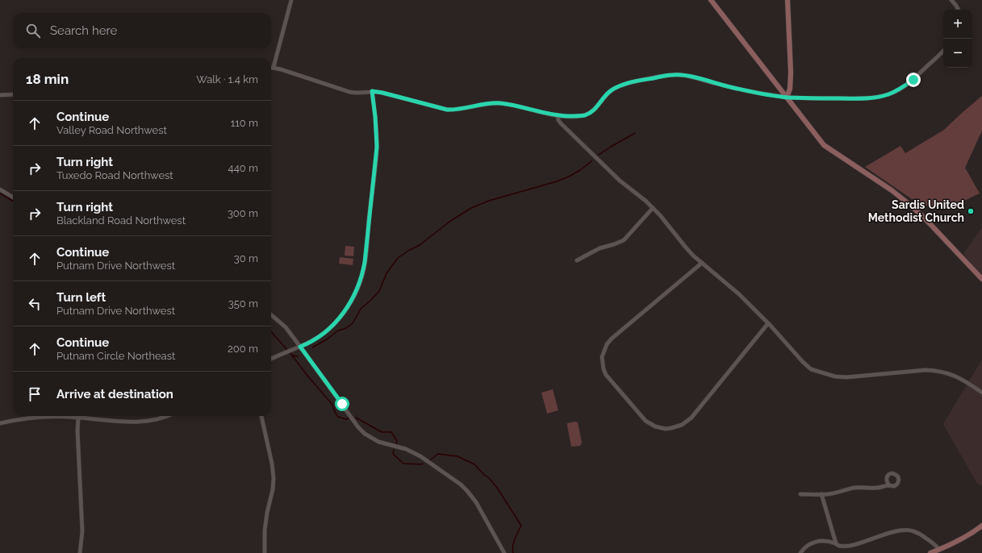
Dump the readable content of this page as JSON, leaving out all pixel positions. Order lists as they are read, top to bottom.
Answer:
{
  "places": ["Sardis United Methodist Church"],
  "page": {
    "map_buttons": ["+", "−"],
    "search": "Search here",
    "heading": ["18 min", "Walk · 1.4 km"],
    "list": [
      ["Continue", "Valley Road Northwest", "110 m"],
      ["Turn right", "Tuxedo Road Northwest", "440 m"],
      ["Turn right", "Blackland Road Northwest", "300 m"],
      ["Continue", "Putnam Drive Northwest", "30 m"],
      ["Turn left", "Putnam Drive Northwest", "350 m"],
      ["Continue", "Putnam Circle Northeast", "200 m"],
      "Arrive at destination"
    ]
  }
}
